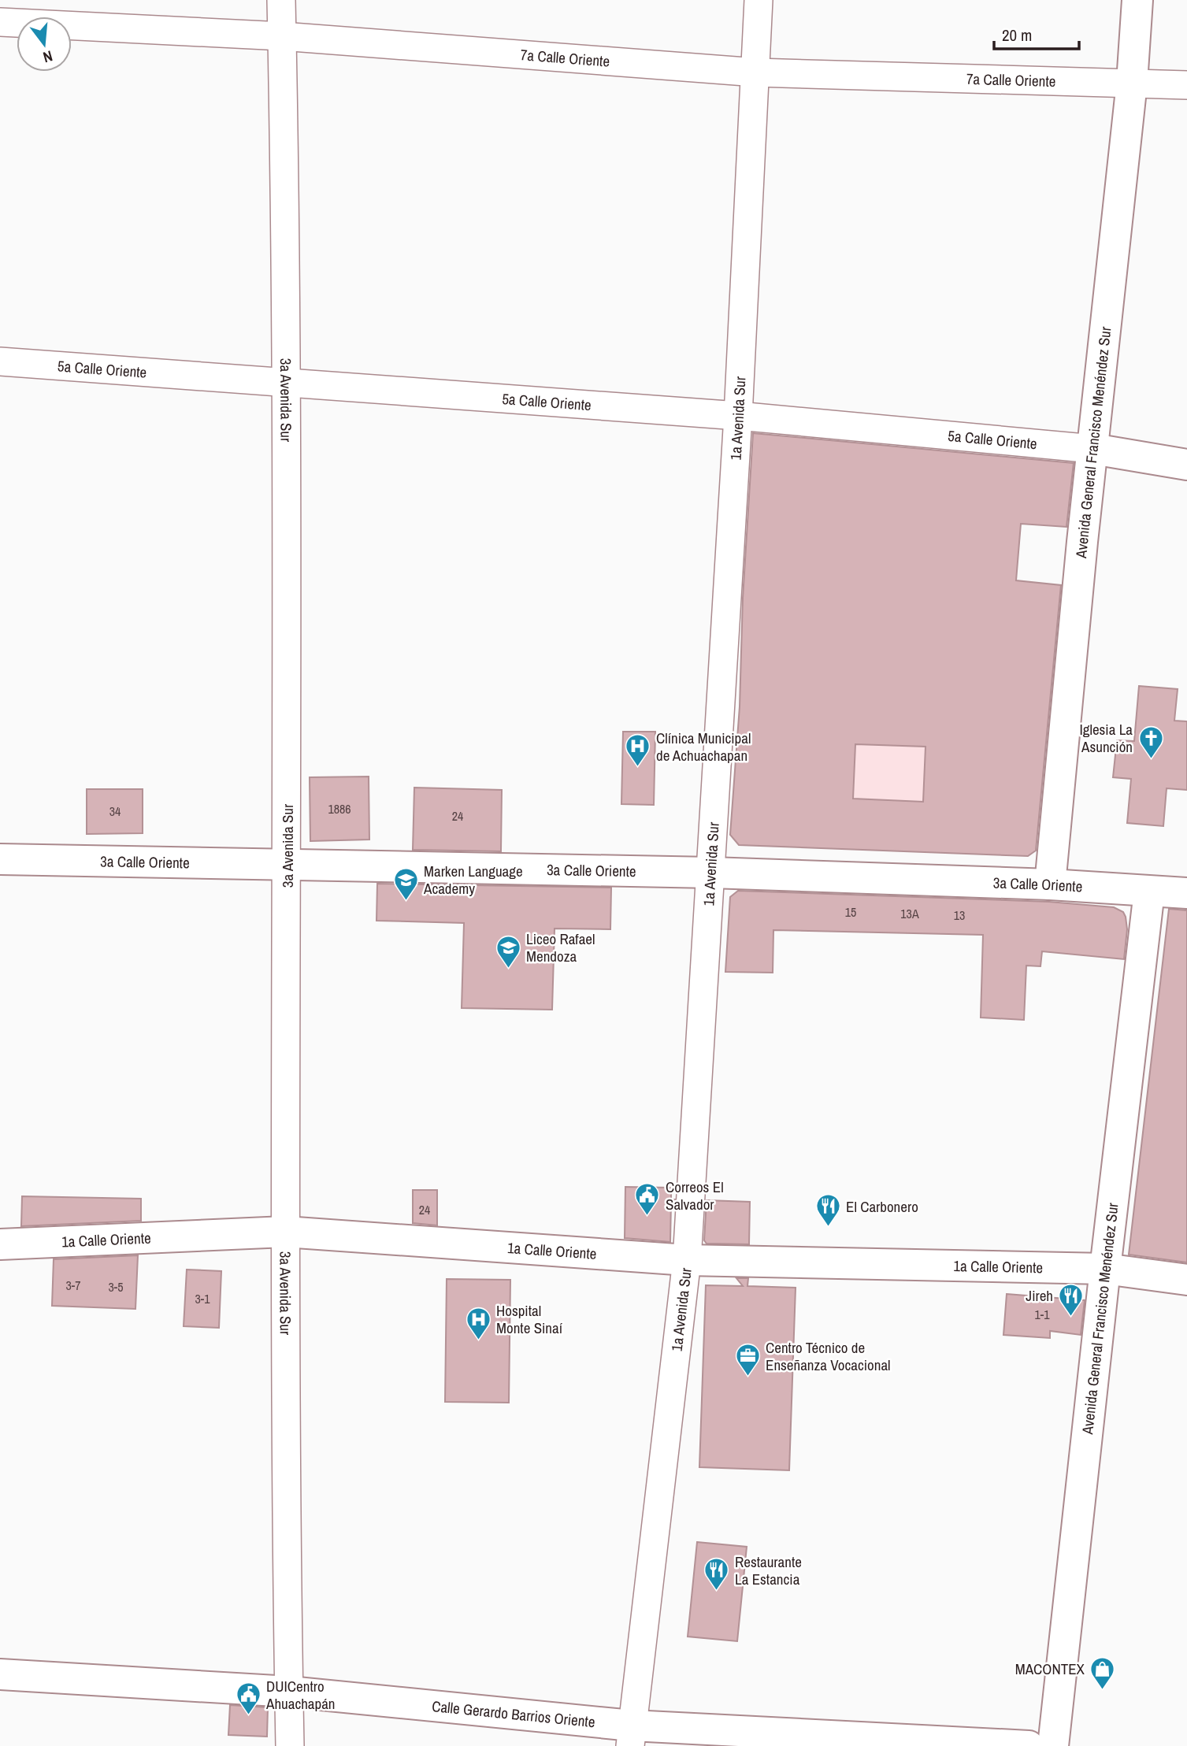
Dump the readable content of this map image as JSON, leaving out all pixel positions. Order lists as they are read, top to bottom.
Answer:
{
  "streets": {
    "street": [
      "7a Calle Oriente",
      "5a Calle Oriente",
      "3a Avenida Sur",
      "1a Avenida Sur",
      "Avenida General Francisco Menéndez Sur",
      "3a Calle Oriente",
      "1a Calle Oriente",
      "Calle Gerardo Barrios Oriente"
    ]
  },
  "crossings": [
    ["7a Calle Oriente", "3a Avenida Sur"],
    ["7a Calle Oriente", "1a Avenida Sur"],
    ["7a Calle Oriente", "Avenida General Francisco Menéndez Sur"],
    ["5a Calle Oriente", "3a Avenida Sur"],
    ["5a Calle Oriente", "1a Avenida Sur"],
    ["5a Calle Oriente", "Avenida General Francisco Menéndez Sur"],
    ["3a Avenida Sur", "3a Calle Oriente"],
    ["3a Avenida Sur", "1a Calle Oriente"],
    ["3a Avenida Sur", "Calle Gerardo Barrios Oriente"],
    ["1a Avenida Sur", "3a Calle Oriente"],
    ["1a Avenida Sur", "1a Calle Oriente"],
    ["1a Avenida Sur", "Calle Gerardo Barrios Oriente"],
    ["Avenida General Francisco Menéndez Sur", "3a Calle Oriente"],
    ["Avenida General Francisco Menéndez Sur", "1a Calle Oriente"]
  ],
  "places": {
    "church": ["Iglesia La Asunción"],
    "hospital": ["Clínica Municipal de Achuachapan", "Hospital Monte Sinaí"],
    "school or university": ["Marken Language Academy", "Liceo Rafael Mendoza"],
    "public building": ["Correos El Salvador", "DUICentro Ahuachapán"],
    "restaurant": ["El Carbonero", "Jireh", "Restaurante La Estancia"],
    "office": ["Centro Técnico de Enseñanza Vocacional"],
    "shop": ["MACONTEX"]
  },
  "house_numbers": [
    "1886",
    "34",
    "24",
    "15",
    "13A",
    "13",
    "24",
    "3-7",
    "3-5",
    "3-1",
    "1-1"
  ],
  "scale_bar": "20 m",
  "north": "bottom"
}
